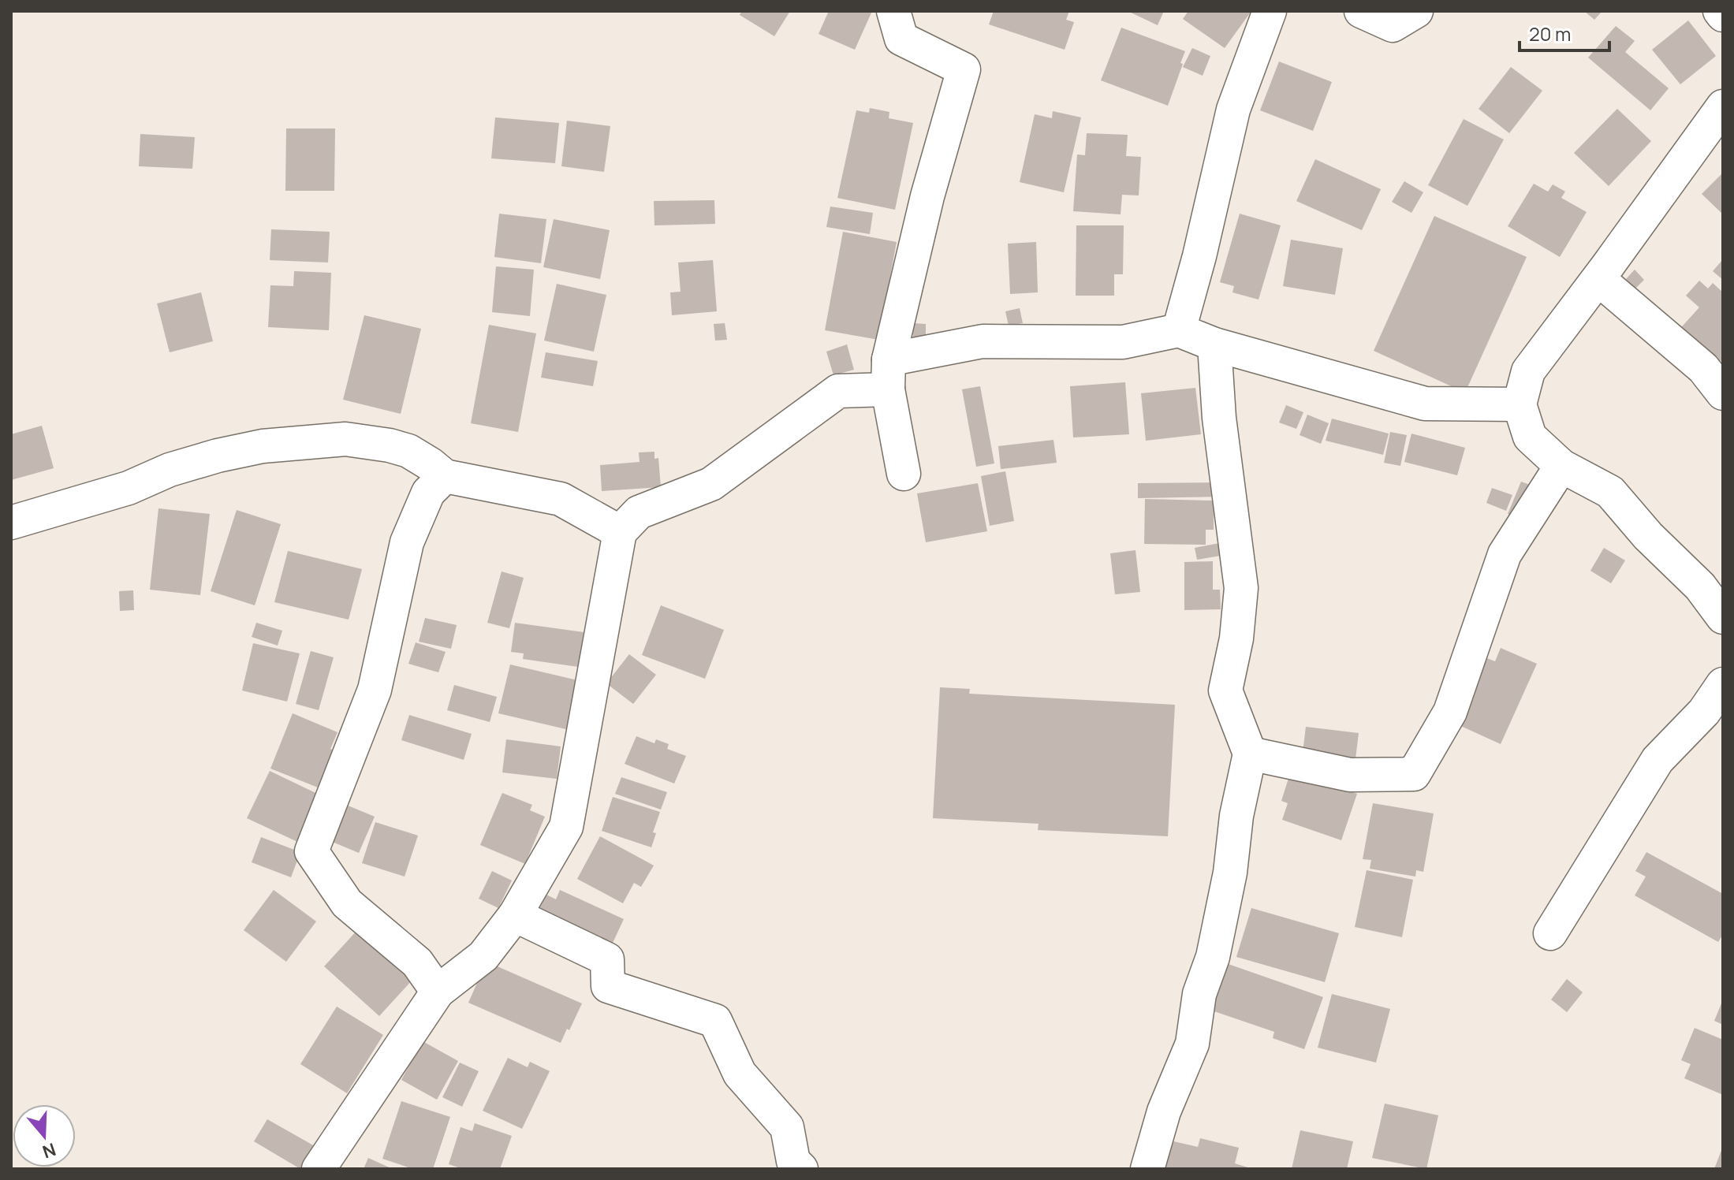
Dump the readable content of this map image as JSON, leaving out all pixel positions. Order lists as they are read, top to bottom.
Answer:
{
  "scale_bar": "20 m",
  "north": "bottom"
}
